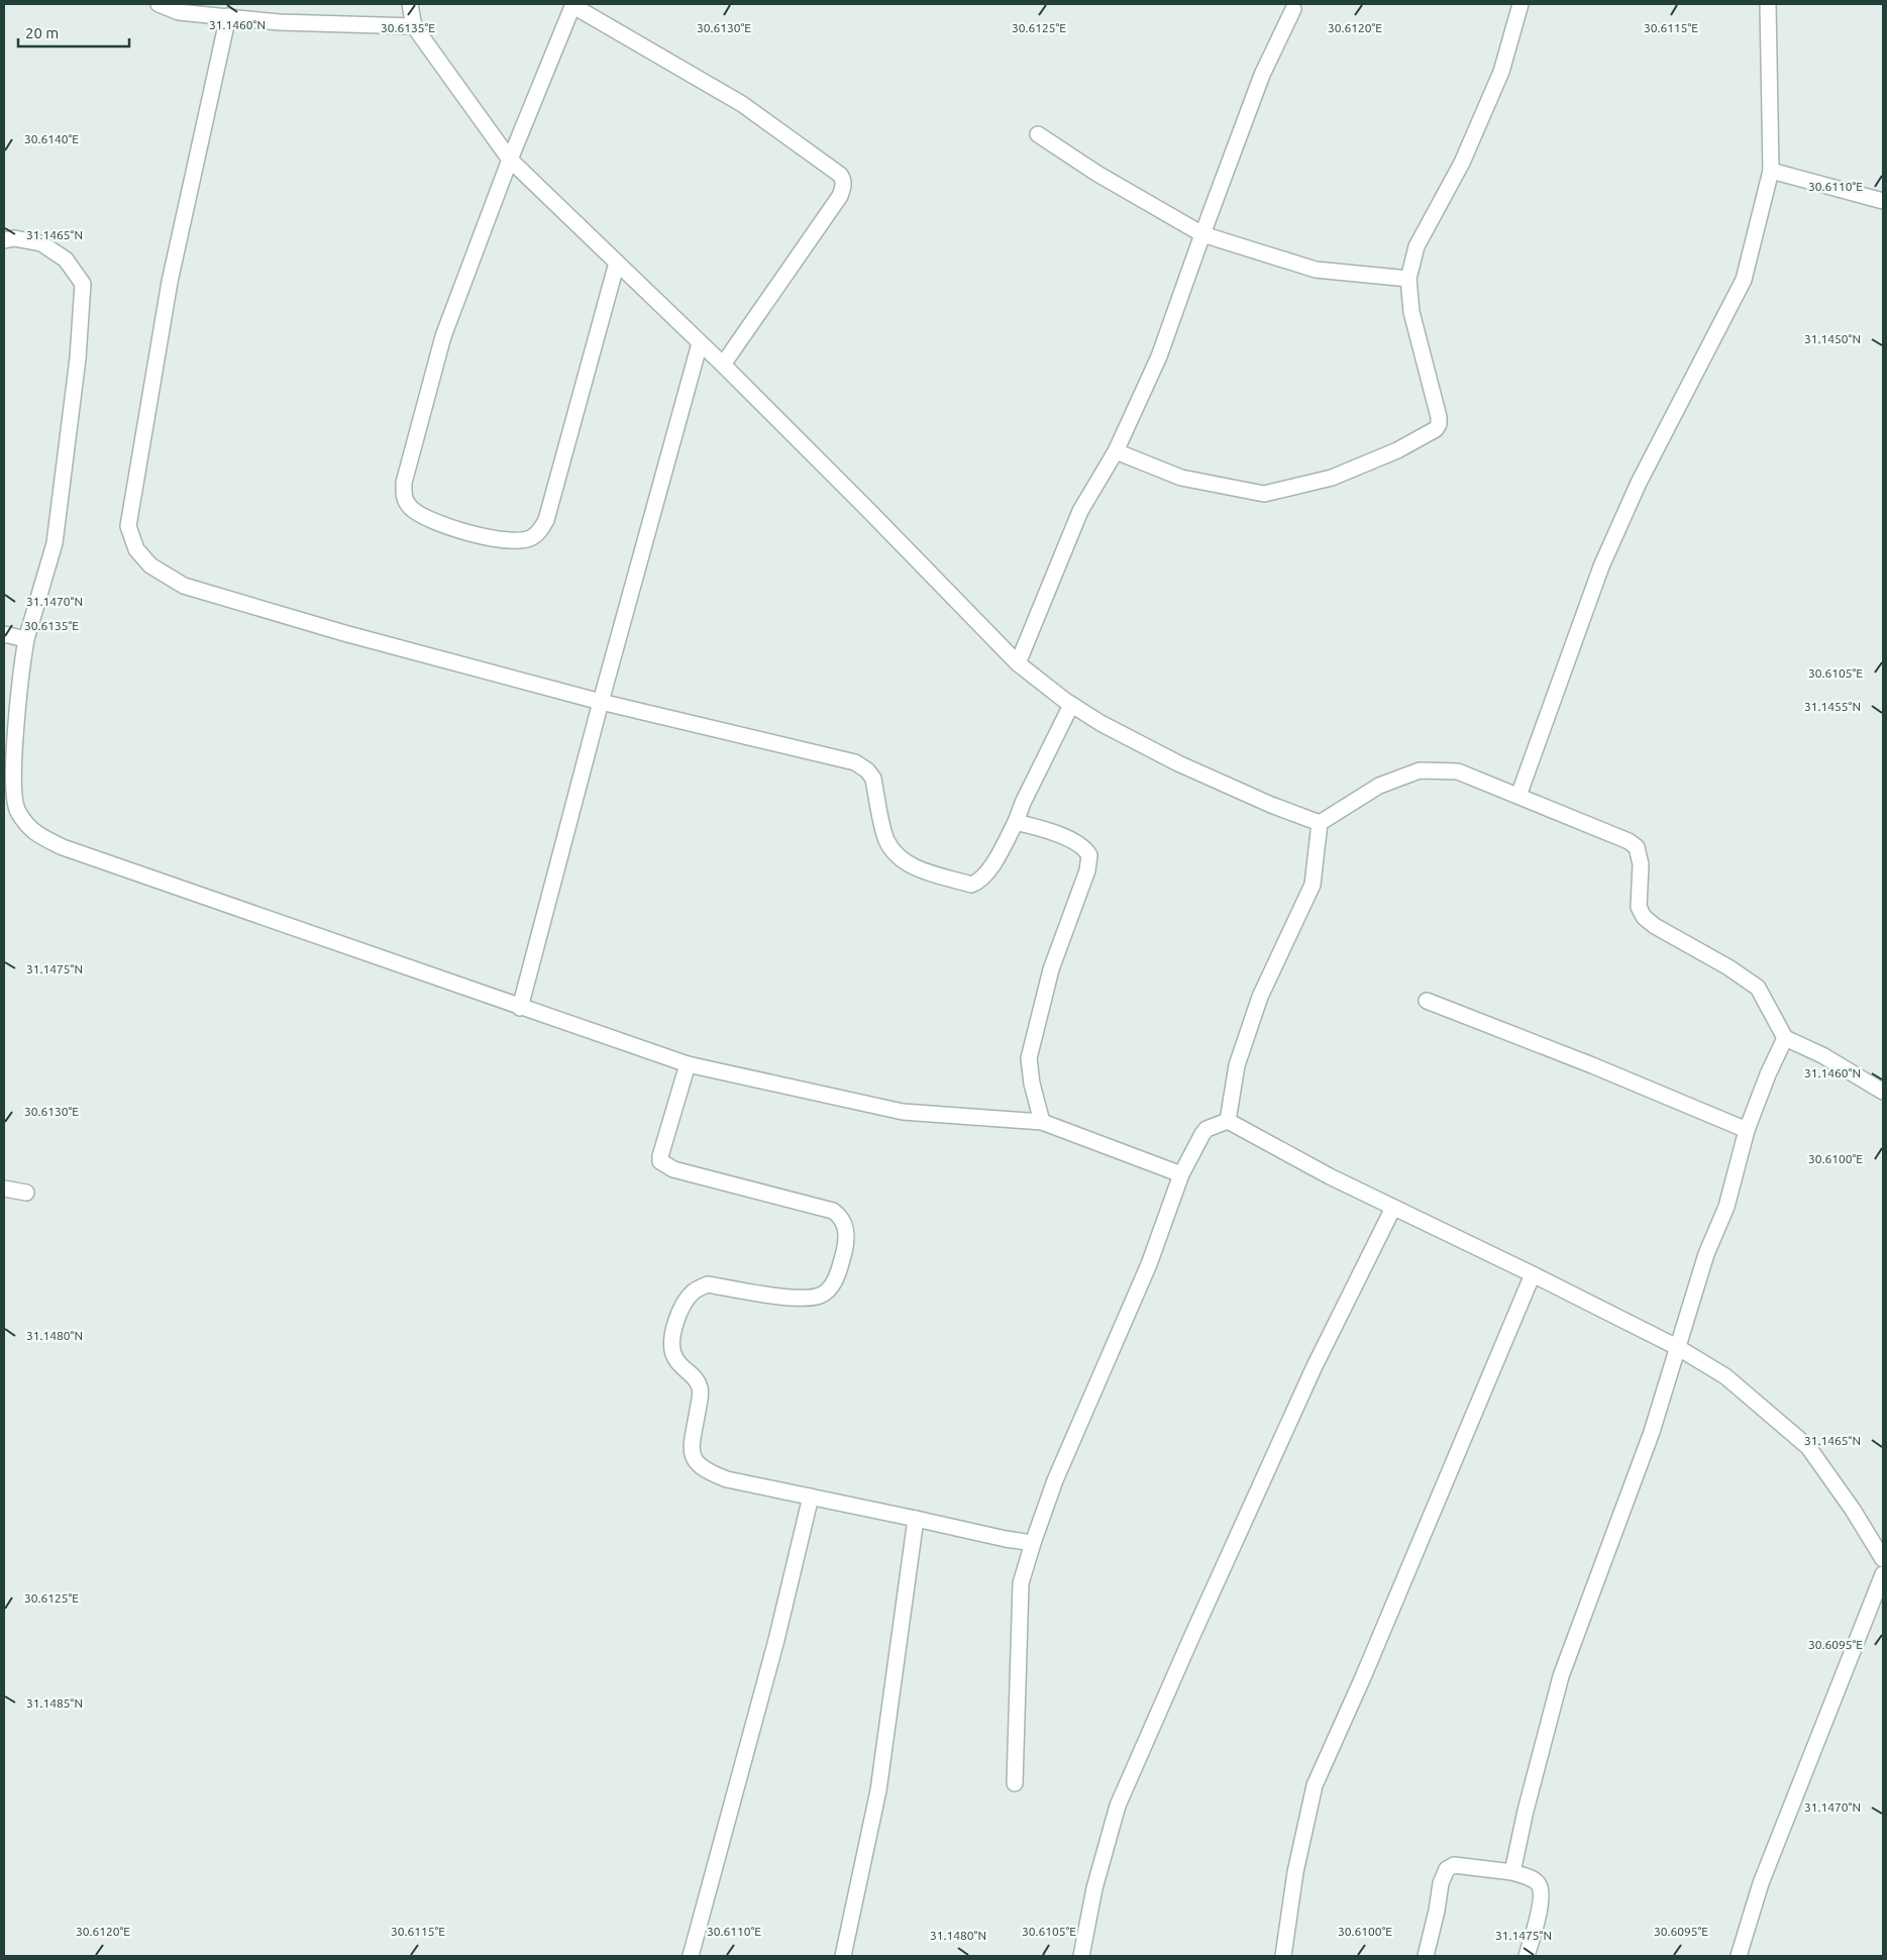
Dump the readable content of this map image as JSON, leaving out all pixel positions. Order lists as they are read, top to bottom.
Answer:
{
  "scale_bar": "20 m",
  "coordinates": [
    "31.1460°N",
    "30.6125°E",
    "30.6115°E",
    "30.6135°E",
    "30.6130°E",
    "30.6120°E",
    "30.6140°E",
    "30.6110°E",
    "31.1465°N",
    "31.1450°N",
    "31.1470°N",
    "30.6105°E",
    "31.1455°N",
    "31.1475°N",
    "30.6100°E",
    "31.1480°N",
    "30.6095°E",
    "31.1485°N"
  ]
}
